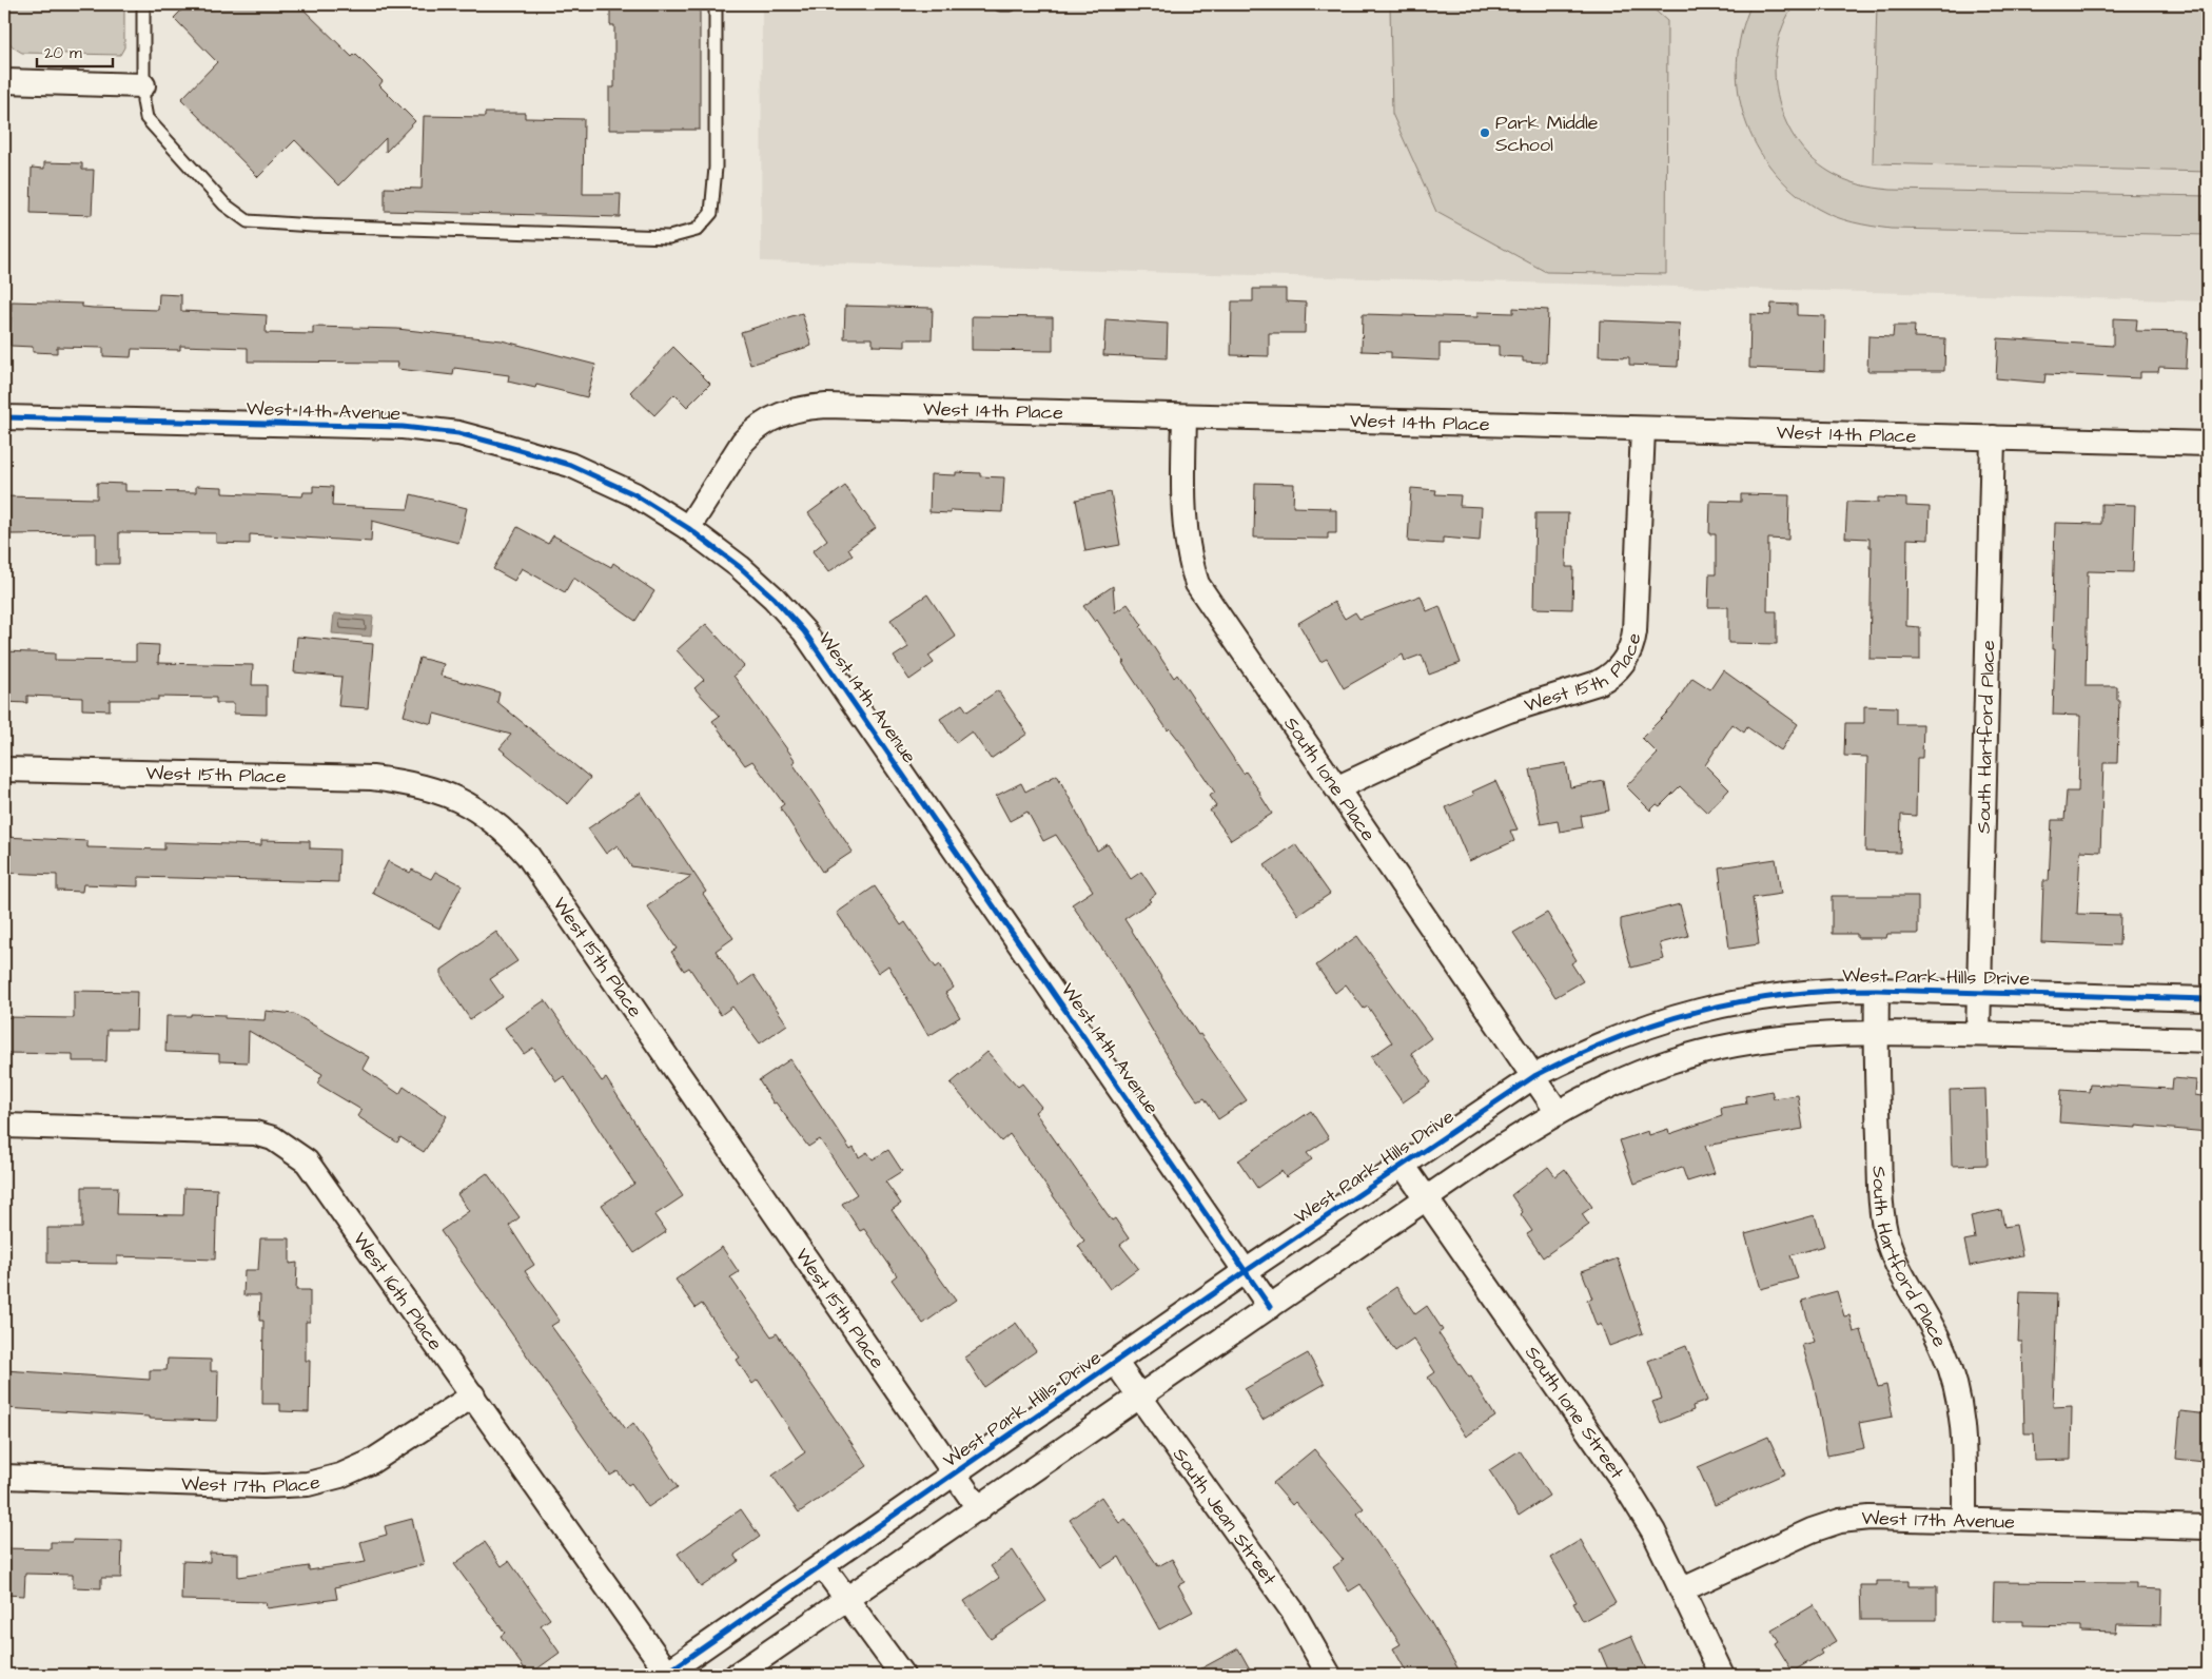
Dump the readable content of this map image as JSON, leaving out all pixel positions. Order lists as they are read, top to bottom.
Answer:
{
  "streets": {
    "street": [
      "West 14th Avenue",
      "West 14th Place",
      "West 15th Place",
      "South Hartford Place",
      "South Ione Place",
      "West Park Hills Drive",
      "West 16th Place",
      "South Ione Street",
      "West 17th Place",
      "South Jean Street",
      "West 17th Avenue"
    ]
  },
  "crossings": [
    ["West 14th Avenue", "West 14th Place"],
    ["West 14th Avenue", "West Park Hills Drive"],
    ["West 14th Place", "West 15th Place"],
    ["West 14th Place", "South Hartford Place"],
    ["West 14th Place", "South Ione Place"],
    ["West 15th Place", "South Ione Place"],
    ["West 15th Place", "West Park Hills Drive"],
    ["South Hartford Place", "West Park Hills Drive"],
    ["South Hartford Place", "West 17th Avenue"],
    ["South Ione Place", "West Park Hills Drive"],
    ["West Park Hills Drive", "West 16th Place"],
    ["West Park Hills Drive", "South Ione Street"],
    ["West Park Hills Drive", "South Jean Street"],
    ["West 16th Place", "West 17th Place"],
    ["South Ione Street", "West 17th Avenue"]
  ],
  "places": ["Park Middle School"],
  "scale_bar": "20 m"
}
